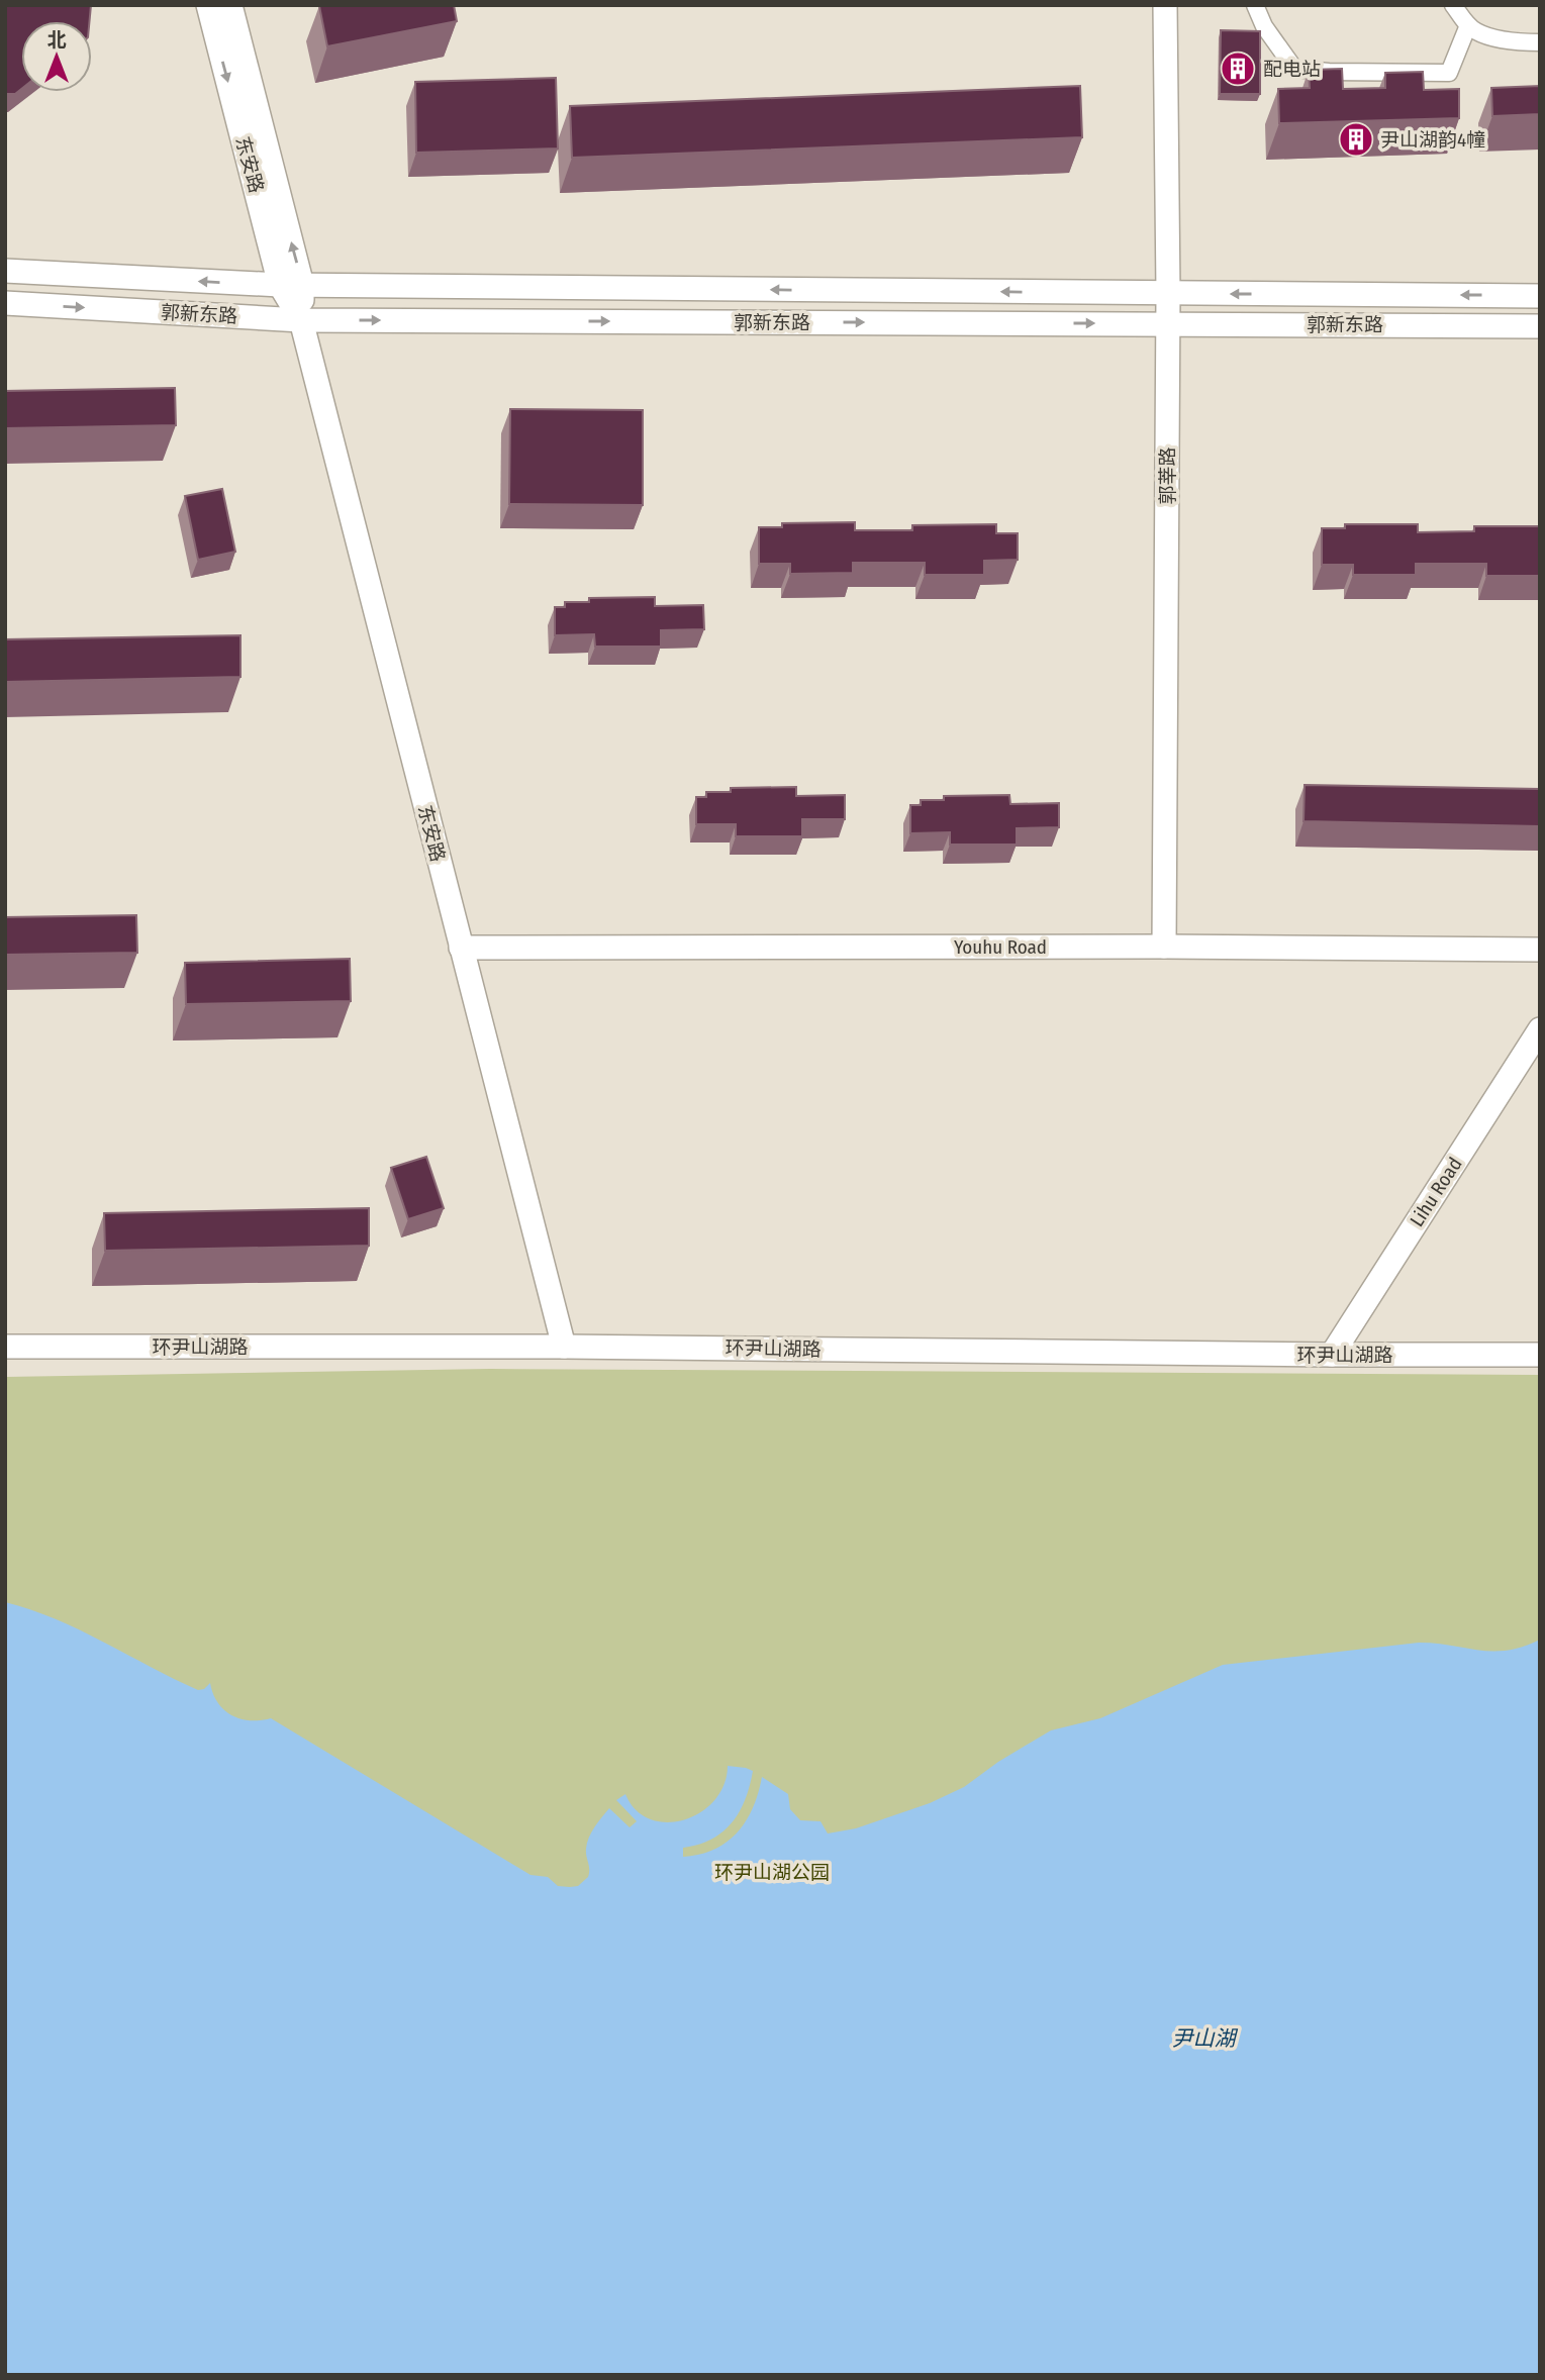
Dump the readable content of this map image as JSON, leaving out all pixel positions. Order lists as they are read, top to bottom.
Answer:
{
  "streets": {
    "street": [
      "东安路",
      "郭新东路",
      "郭莘路",
      "Youhu Road",
      "Lihu Road",
      "环尹山湖路"
    ]
  },
  "crossings": [
    ["东安路", "郭新东路"],
    ["东安路", "Youhu Road"],
    ["东安路", "环尹山湖路"],
    ["郭新东路", "郭莘路"],
    ["郭莘路", "Youhu Road"],
    ["Lihu Road", "环尹山湖路"]
  ],
  "water": ["尹山湖"],
  "parks": ["环尹山湖公园"],
  "places": {
    "building": ["配电站", "尹山湖韵4幢"]
  },
  "north": "top"
}
